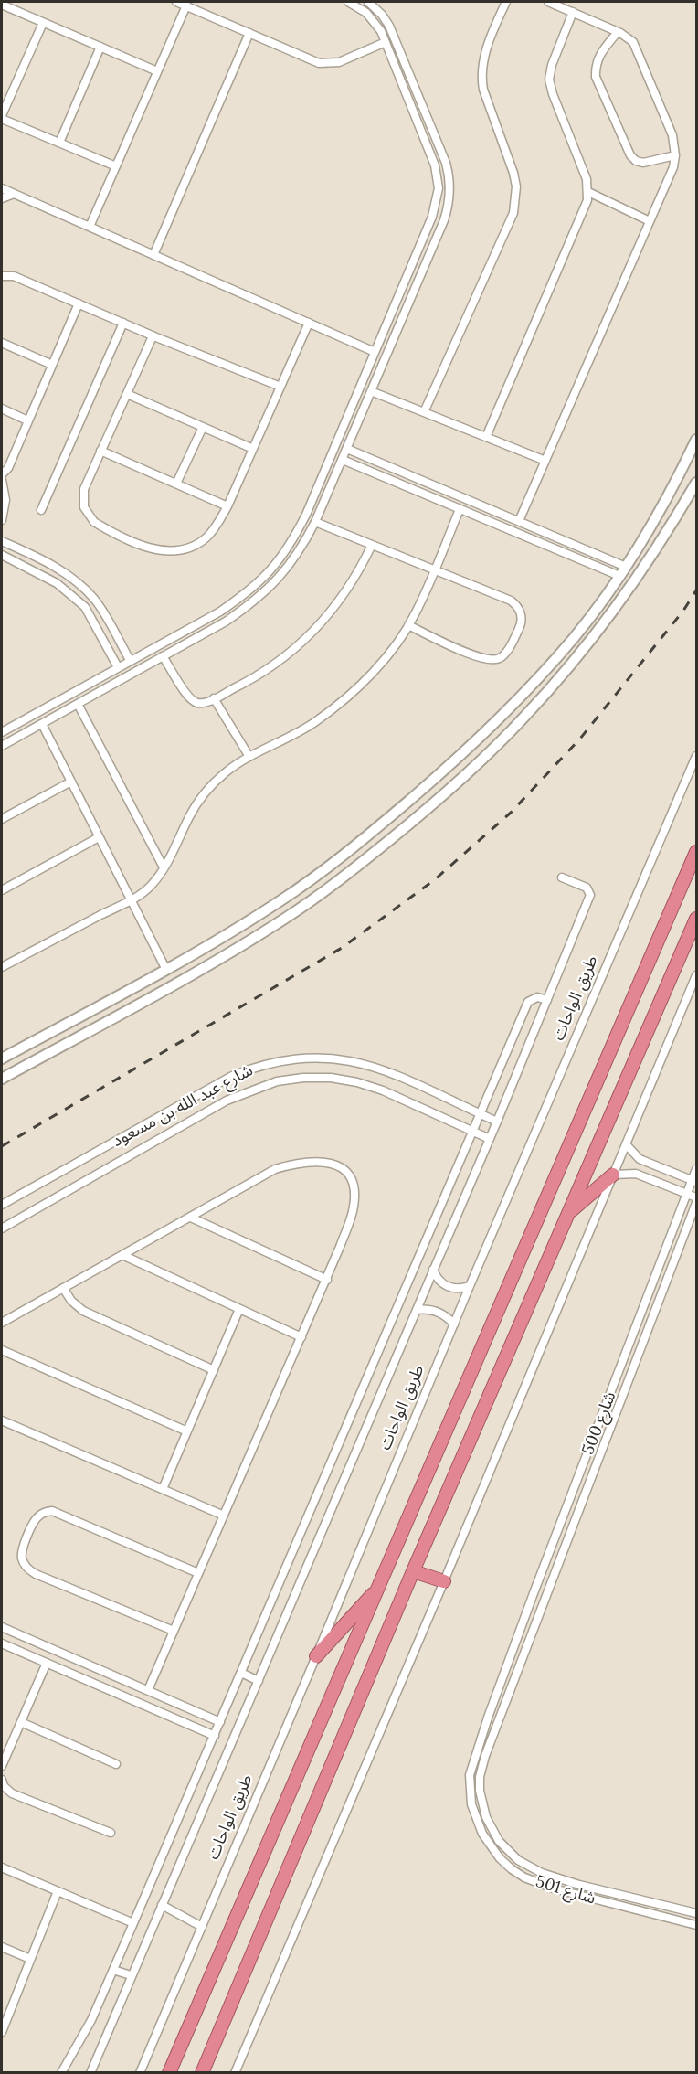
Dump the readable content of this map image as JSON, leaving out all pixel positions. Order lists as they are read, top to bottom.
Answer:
{
  "streets": {
    "street": [
      "طريق الواحات",
      "شارع عبد الله بن مسعود",
      "شارع 500",
      "شارع 501"
    ]
  },
  "crossings": [
    ["شارع 500", "شارع 501"]
  ]
}
